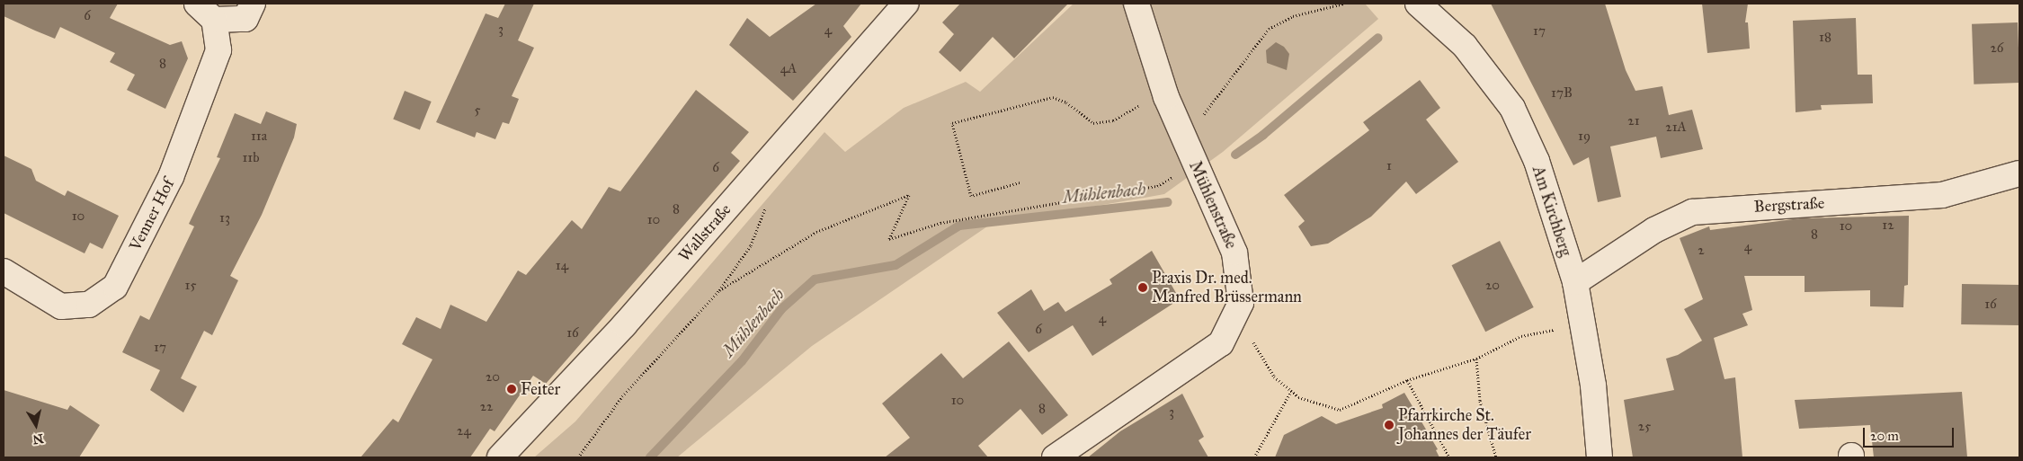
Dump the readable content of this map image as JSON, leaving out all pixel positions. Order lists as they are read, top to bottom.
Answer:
{
  "streets": {
    "street": [
      "Mühlenstraße",
      "Bergstraße",
      "Am Kirchberg",
      "Venner Hof",
      "Wallstraße"
    ]
  },
  "crossings": [
    ["Bergstraße", "Am Kirchberg"]
  ],
  "water": ["Mühlenbach"],
  "places": ["Praxis Dr. med. Manfred Brüssermann", "Feiter", "Pfarrkirche St. Johannes der Täufer"],
  "house_numbers": [
    "6",
    "3",
    "4",
    "17",
    "18",
    "26",
    "8",
    "4A",
    "17B",
    "5",
    "21",
    "21A",
    "11a",
    "19",
    "11b",
    "1",
    "6",
    "8",
    "10",
    "13",
    "10",
    "12",
    "10",
    "8",
    "4",
    "2",
    "14",
    "15",
    "20",
    "16",
    "4",
    "6",
    "16",
    "17",
    "20",
    "10",
    "22",
    "8",
    "3",
    "25",
    "24"
  ],
  "scale_bar": "20 m",
  "north": "bottom"
}
